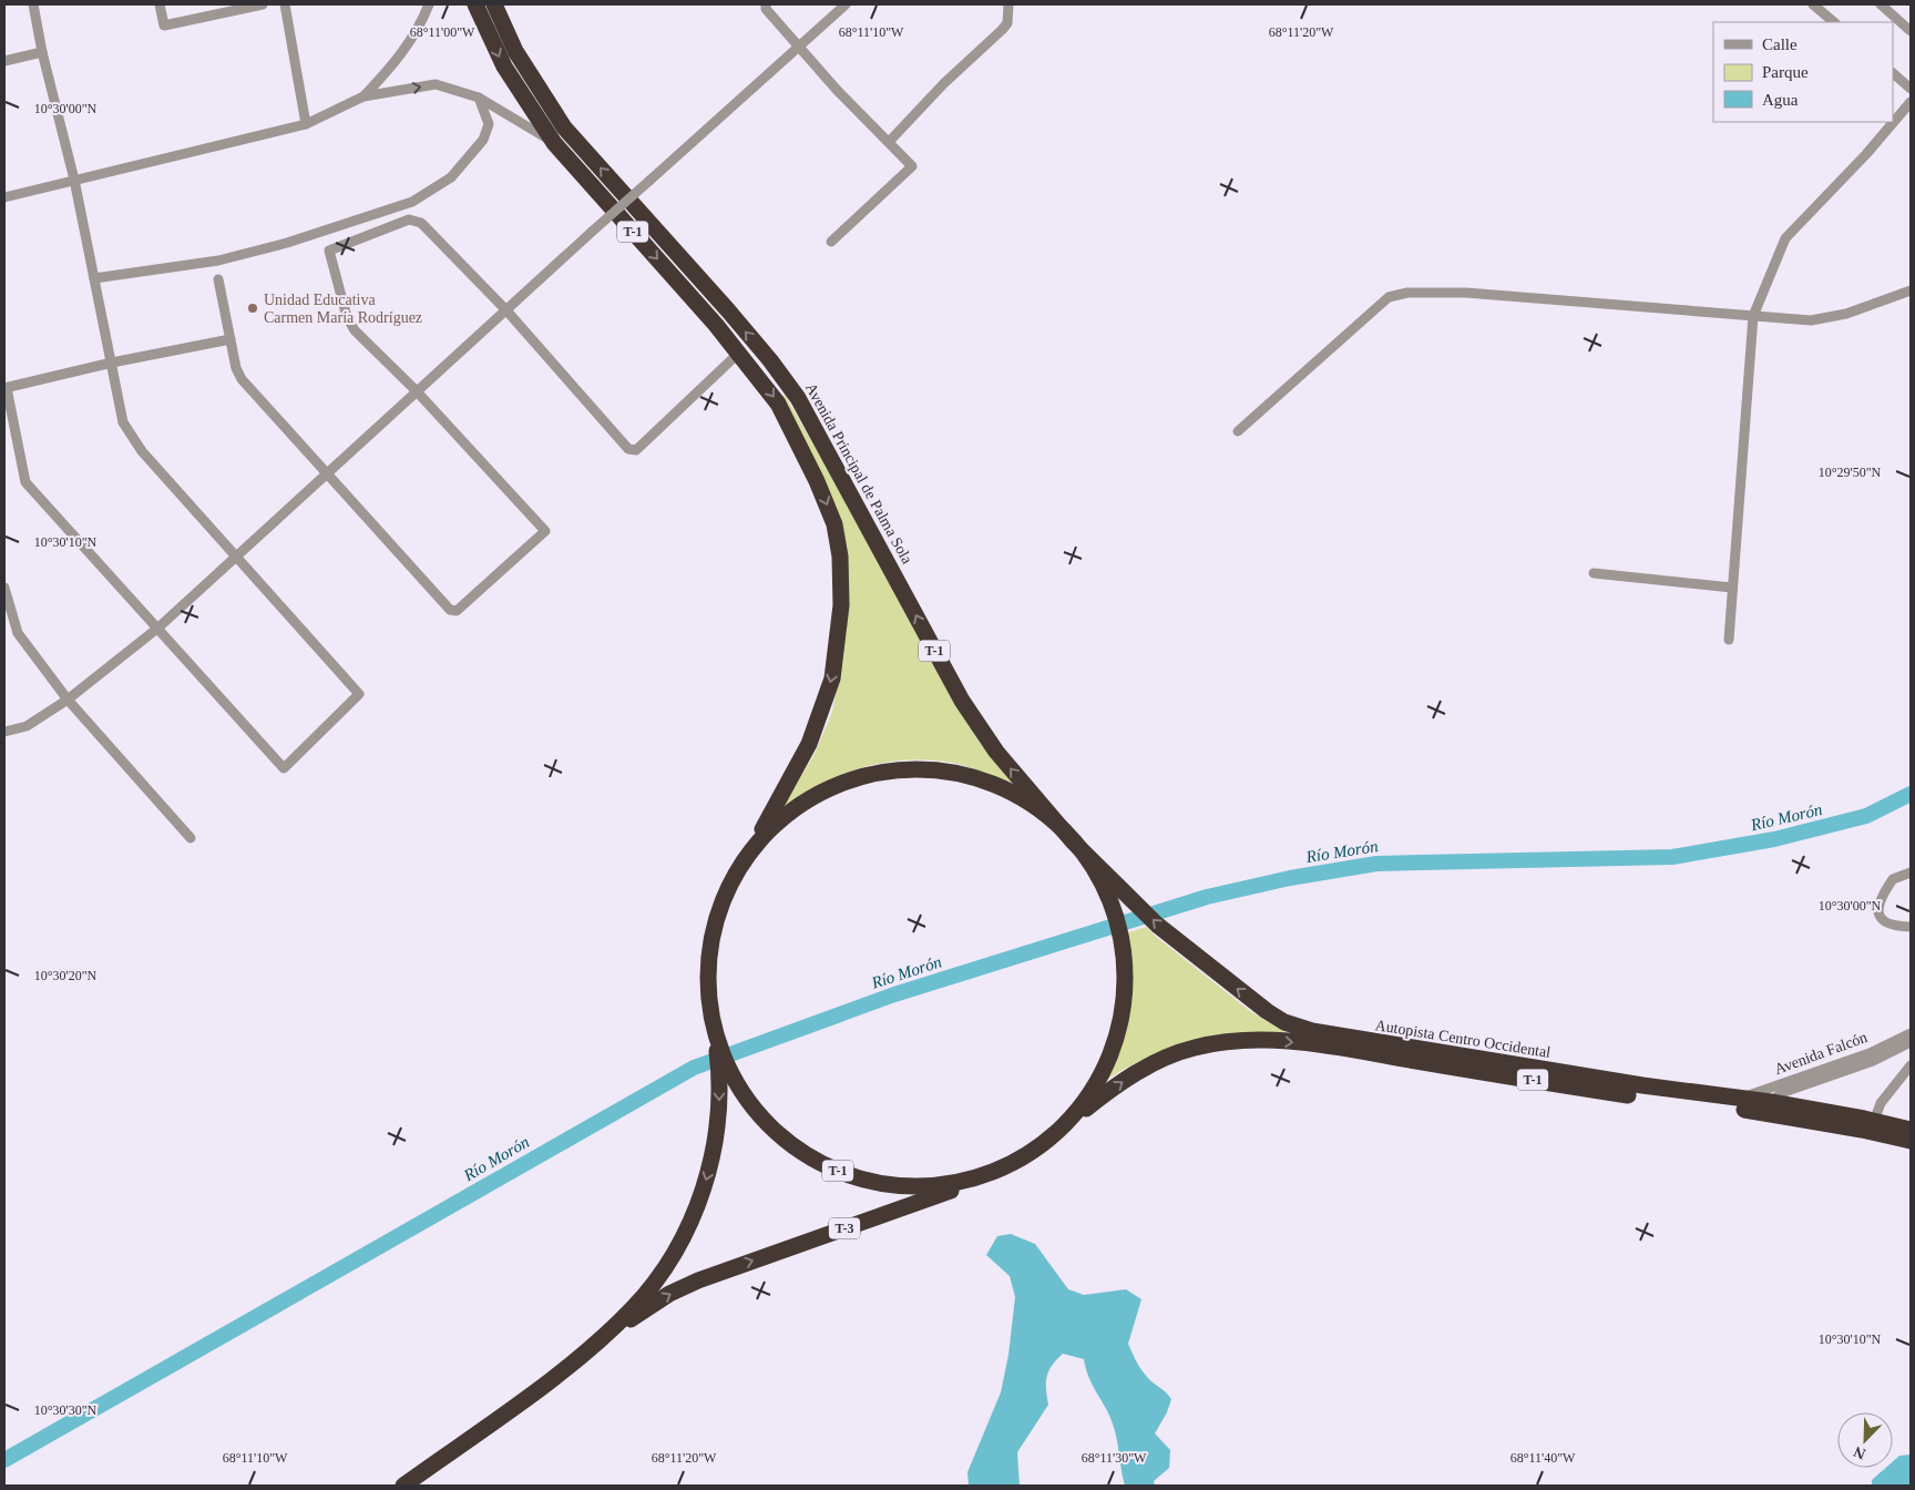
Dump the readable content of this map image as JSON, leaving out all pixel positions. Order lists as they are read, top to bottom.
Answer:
{
  "streets": {
    "highway": [
      "T-1",
      "Avenida Principal de Palma Sola",
      "Autopista Centro Occidental",
      "T-3"
    ],
    "street": ["Avenida Falcón"]
  },
  "crossings": [
    ["T-1", "Avenida Principal de Palma Sola"],
    ["T-1", "Autopista Centro Occidental"],
    ["T-1", "T-3"],
    ["Avenida Principal de Palma Sola", "Autopista Centro Occidental"],
    ["Autopista Centro Occidental", "Avenida Falcón"]
  ],
  "water": ["Río Morón"],
  "places": ["Unidad Educativa Carmen María Rodríguez"],
  "legend": ["Calle", "Parque", "Agua"],
  "north": "bottom left",
  "coordinates": [
    "68°11'00\"W",
    "68°11'10\"W",
    "68°11'20\"W",
    "10°30'00\"N",
    "10°29'50\"N",
    "10°30'10\"N",
    "10°30'20\"N",
    "10°30'30\"N",
    "68°11'30\"W",
    "68°11'40\"W"
  ]
}
